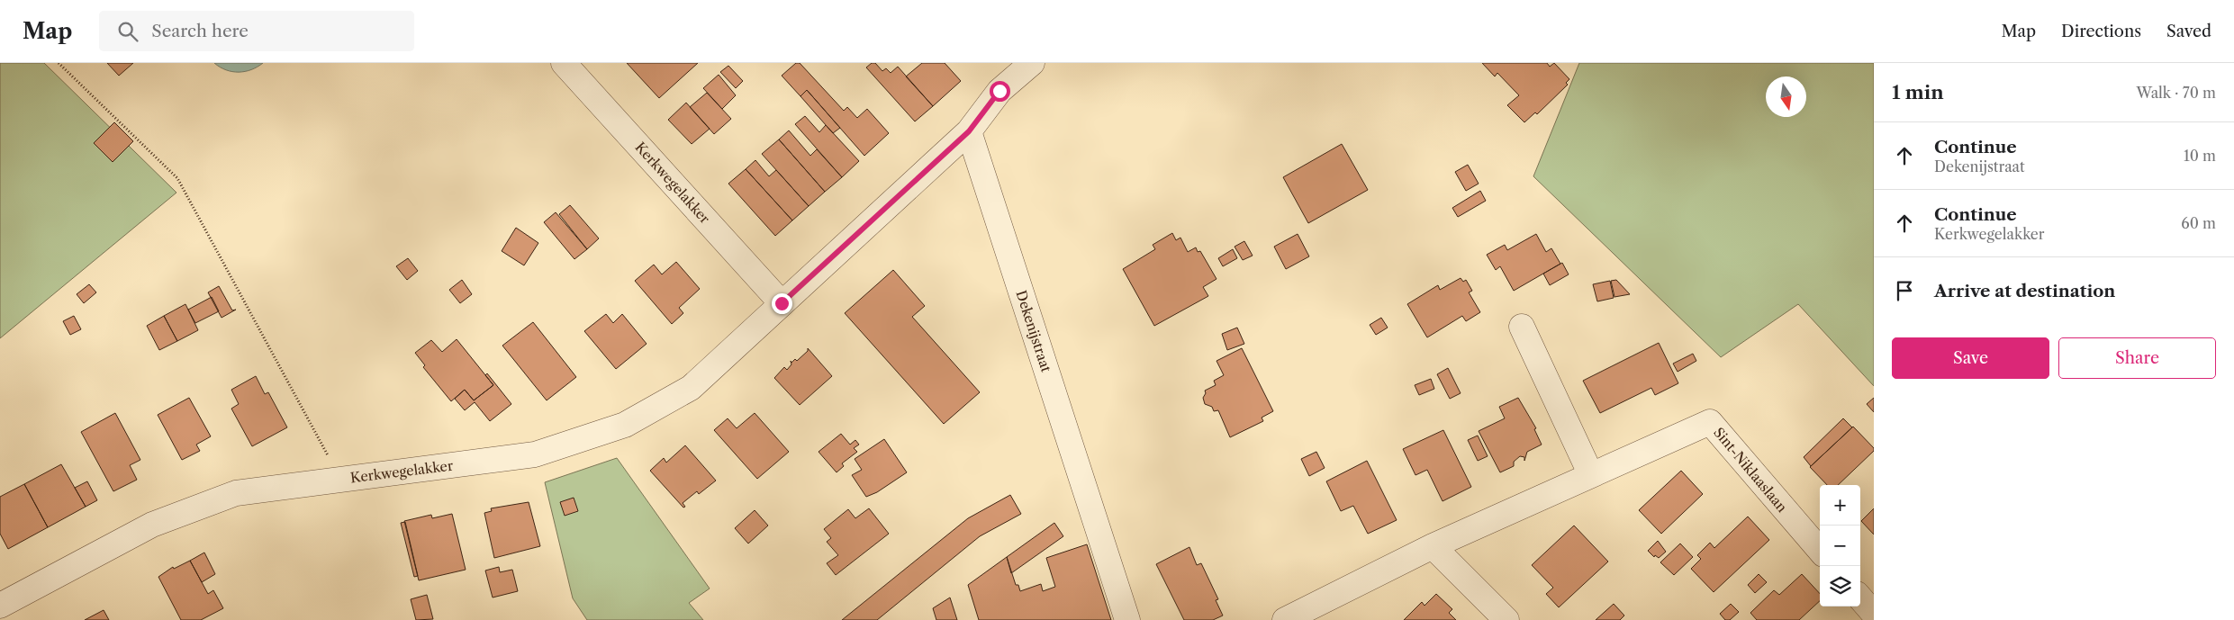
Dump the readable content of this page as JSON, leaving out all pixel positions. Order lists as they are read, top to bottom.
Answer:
{
  "streets": {
    "street": ["Kerkwegelakker", "Dekenijstraat", "Sint-Niklaaslaan"]
  },
  "crossings": [
    ["Kerkwegelakker", "Dekenijstraat"]
  ],
  "north": "bottom",
  "page": {
    "header": "Map",
    "search": "Search here",
    "nav": ["Map", "Directions", "Saved"],
    "heading": ["1 min", "Walk · 70 m"],
    "list": [
      ["Continue", "Dekenijstraat", "10 m"],
      ["Continue", "Kerkwegelakker", "60 m"],
      "Arrive at destination"
    ],
    "buttons": ["Save", "Share"],
    "map_buttons": ["+", "−"]
  }
}
